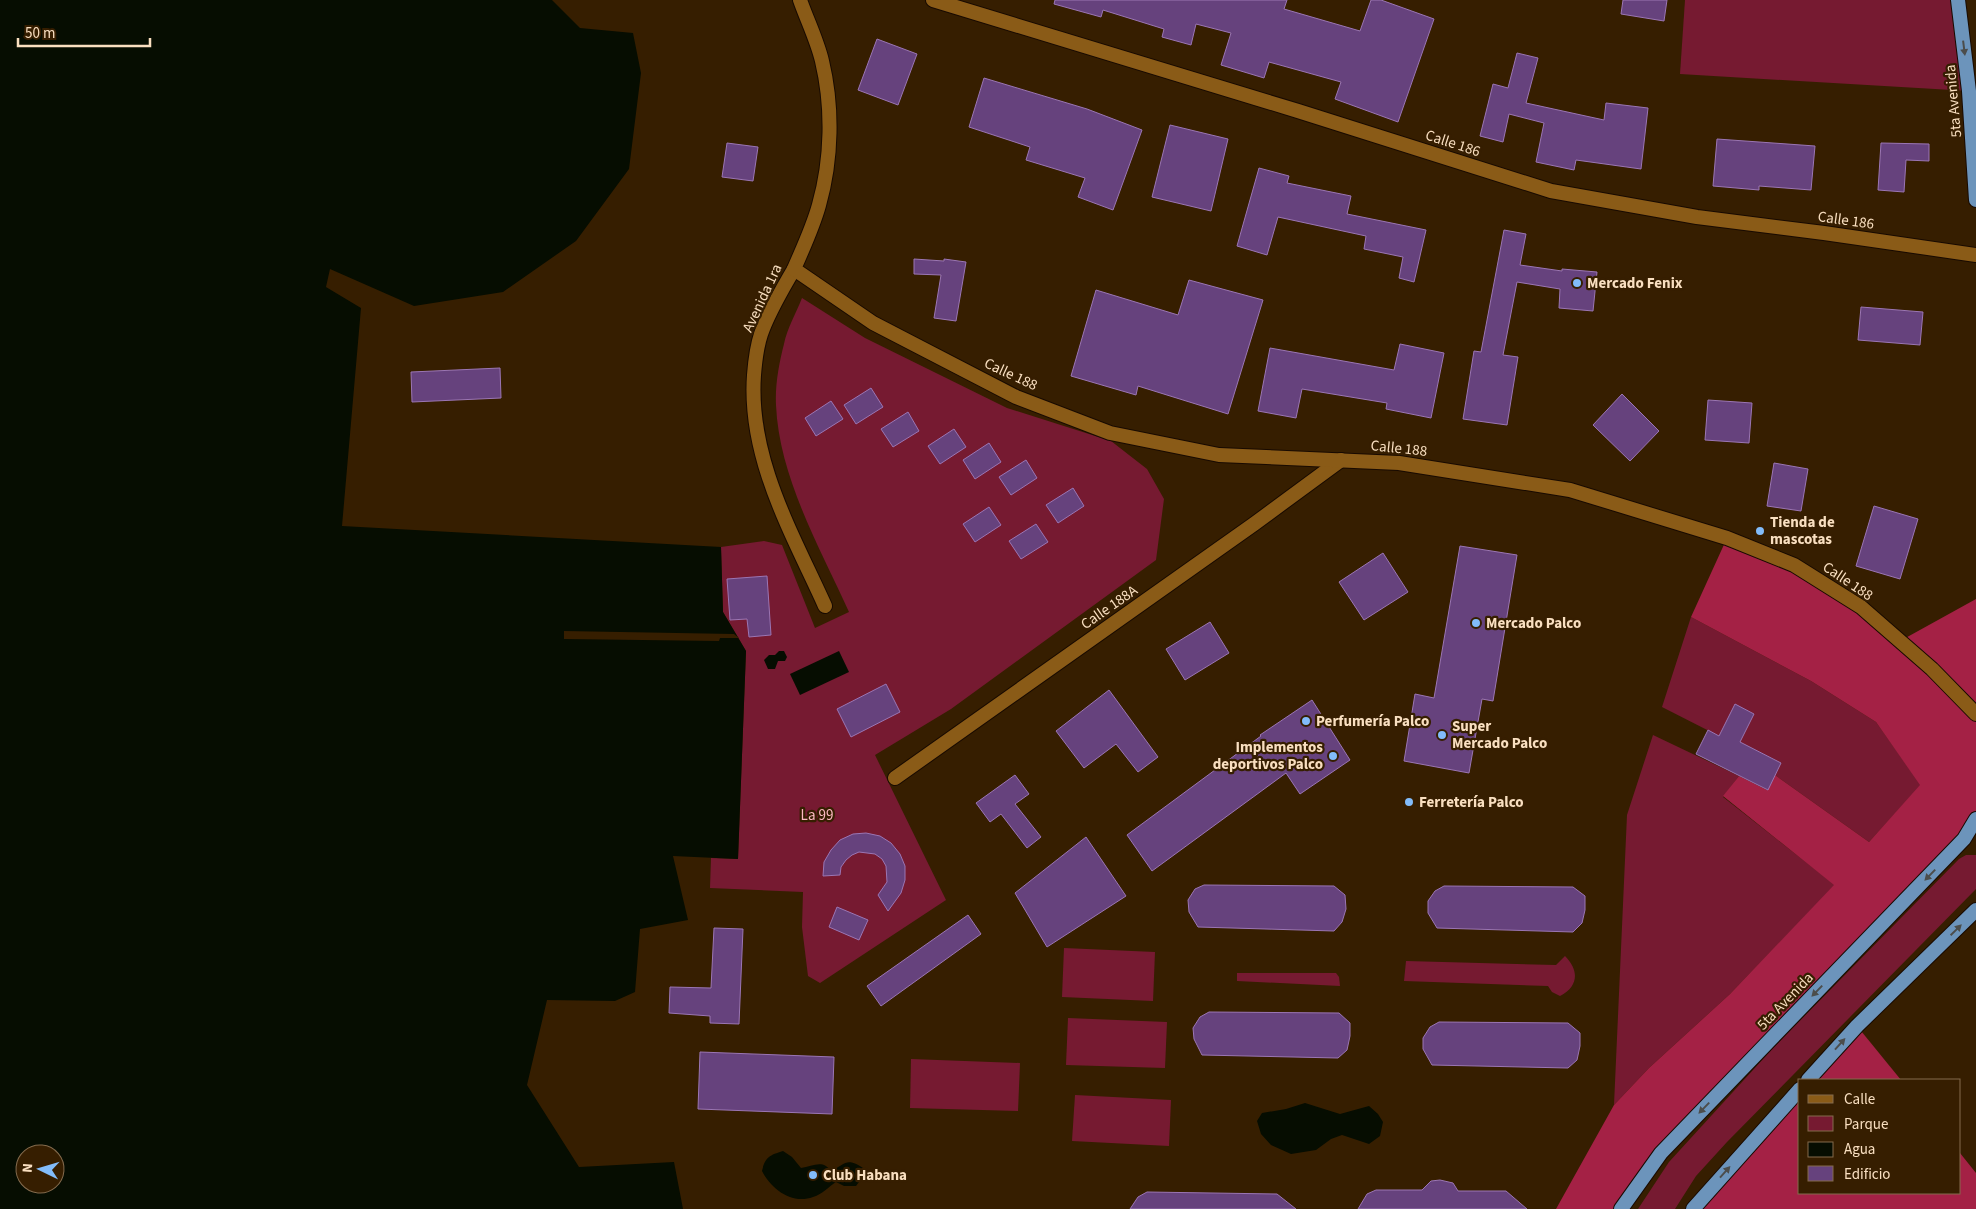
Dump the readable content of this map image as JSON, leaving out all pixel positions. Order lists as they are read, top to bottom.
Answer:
{
  "streets": {
    "highway": ["5ta Avenida"],
    "street": [
      "Calle 186",
      "Avenida 1ra",
      "Calle 188",
      "Calle 188A"
    ]
  },
  "crossings": [
    ["Avenida 1ra", "Calle 188"],
    ["Calle 188", "Calle 188A"]
  ],
  "parks": ["La 99"],
  "places": [
    "Mercado Fenix",
    "Tienda de mascotas",
    "Mercado Palco",
    "Perfumería Palco",
    "Super Mercado Palco",
    "Implementos deportivos Palco",
    "Ferretería Palco",
    "Club Habana"
  ],
  "legend": [
    "Calle",
    "Parque",
    "Agua",
    "Edificio"
  ],
  "scale_bar": "50 m",
  "north": "left"
}
